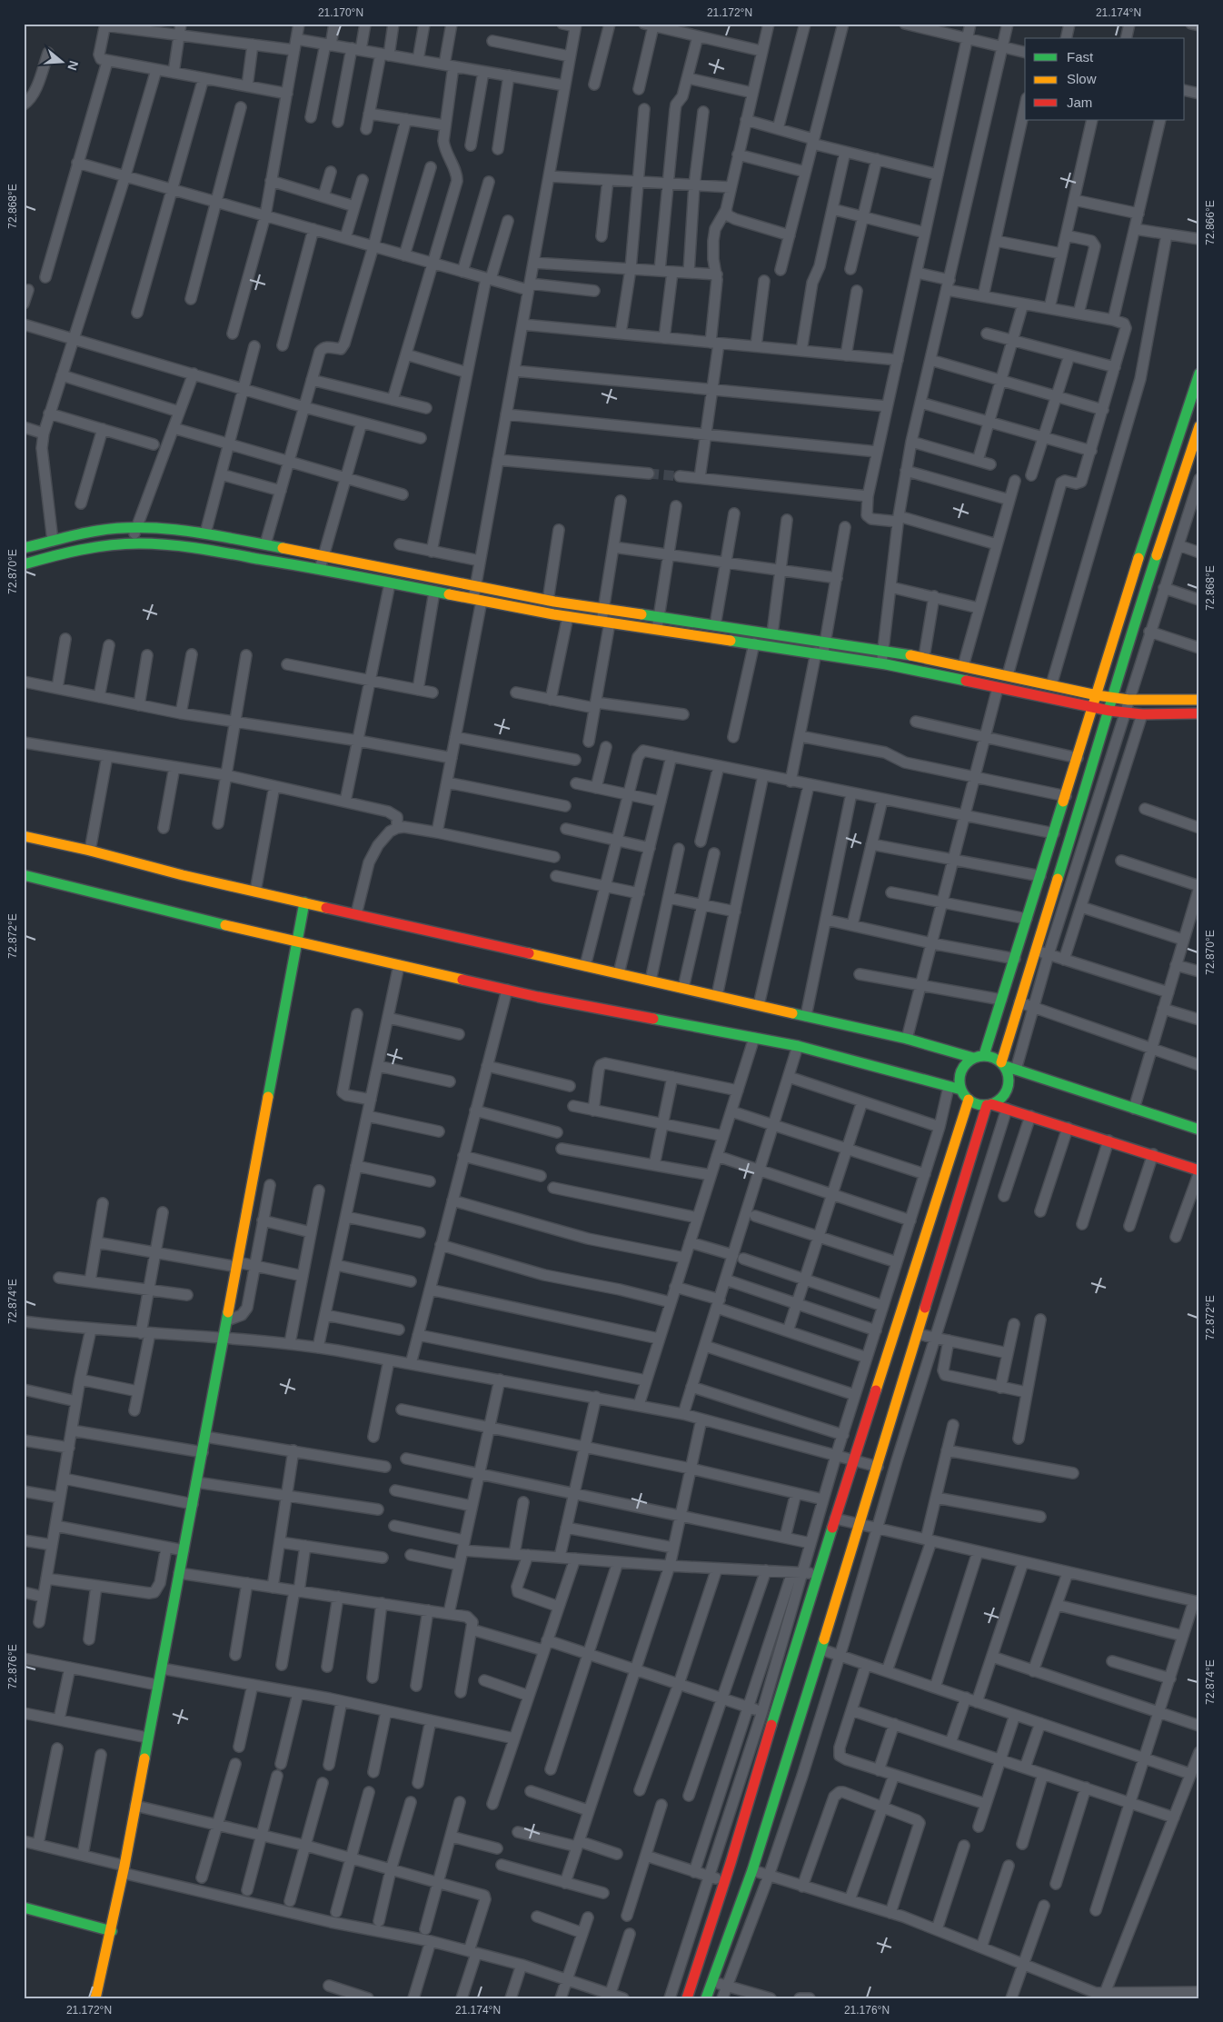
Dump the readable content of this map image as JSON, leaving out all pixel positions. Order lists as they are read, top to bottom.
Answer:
{
  "legend": ["Fast", "Slow", "Jam"],
  "north": "right",
  "coordinates": [
    "21.170°N",
    "21.172°N",
    "21.174°N",
    "72.868°E",
    "72.866°E",
    "72.870°E",
    "72.872°E",
    "72.874°E",
    "72.876°E",
    "21.176°N"
  ]
}
